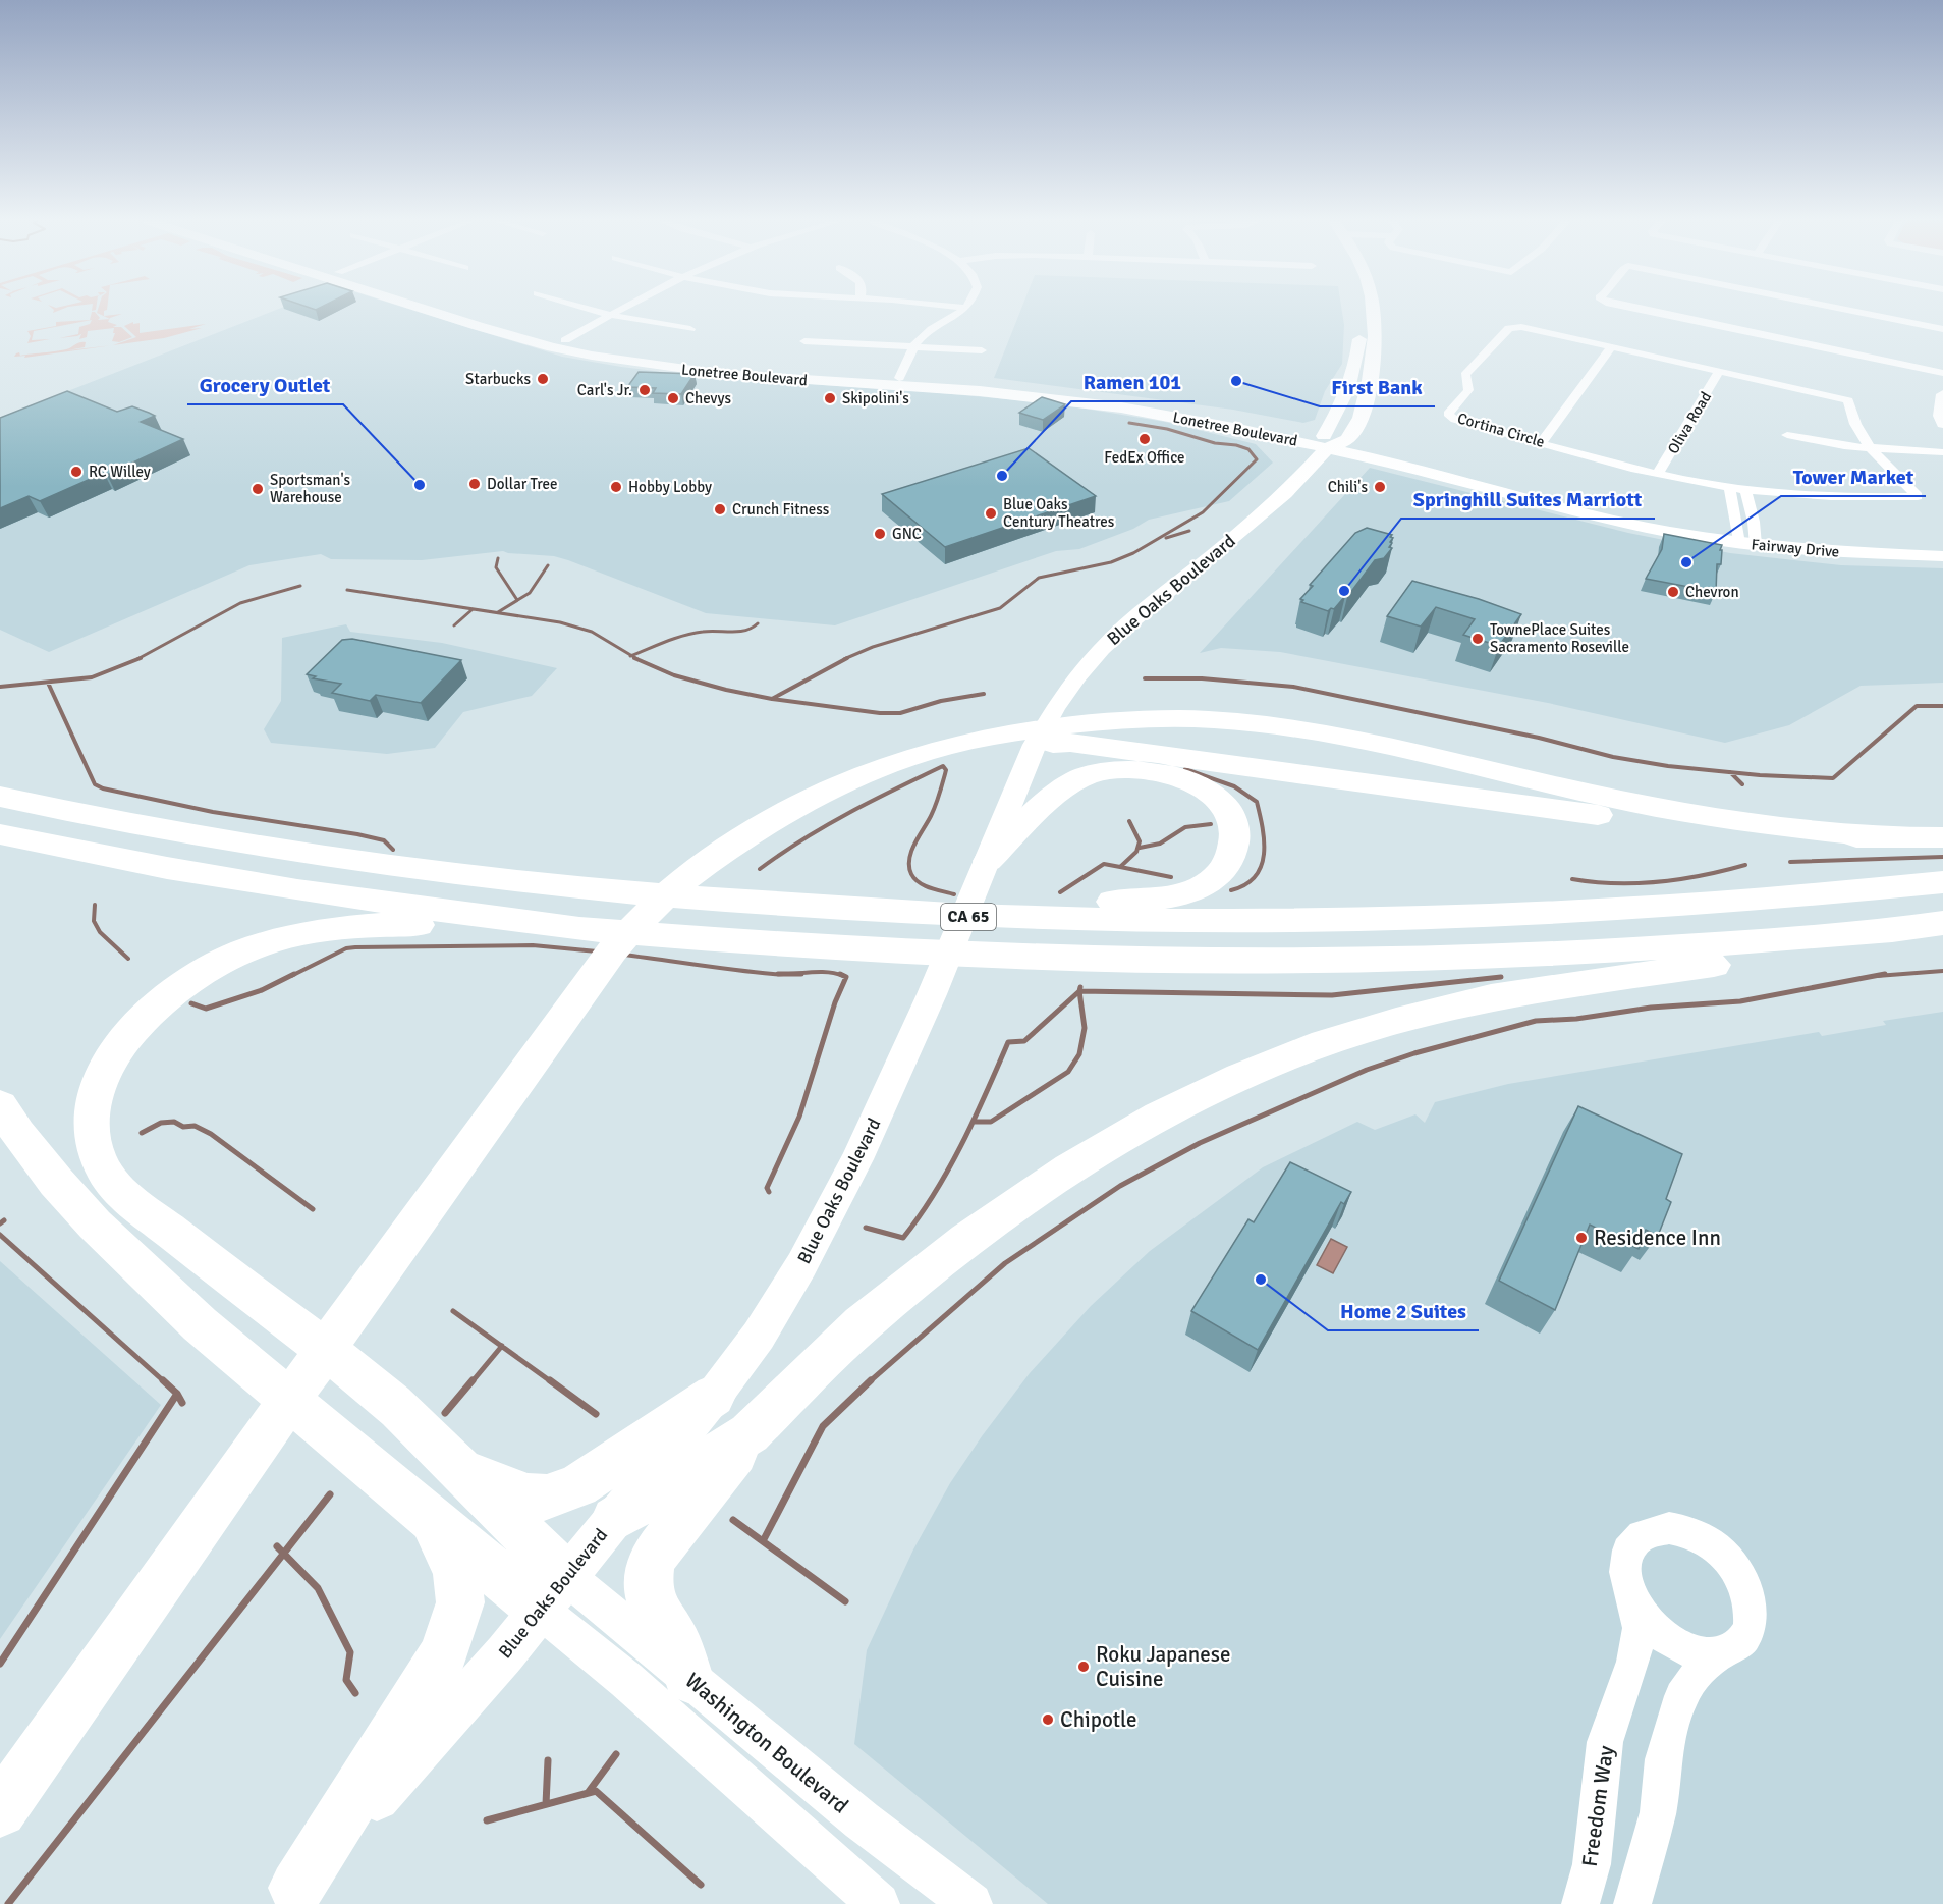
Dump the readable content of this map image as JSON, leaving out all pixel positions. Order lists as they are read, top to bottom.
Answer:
{
  "streets": {
    "highway": ["CA 65"],
    "main road": [
      "Lonetree Boulevard",
      "Fairway Drive",
      "Blue Oaks Boulevard",
      "Washington Boulevard"
    ],
    "street": ["Oliva Road", "Cortina Circle", "Freedom Way"]
  },
  "crossings": [
    ["Lonetree Boulevard", "Fairway Drive"],
    ["Lonetree Boulevard", "Blue Oaks Boulevard"],
    ["Oliva Road", "Cortina Circle"],
    ["Fairway Drive", "Blue Oaks Boulevard"],
    ["Blue Oaks Boulevard", "Washington Boulevard"]
  ],
  "places": [
    "Starbucks",
    "First Bank",
    "Carl's Jr.",
    "Chevys",
    "Skipolini's",
    "FedEx Office",
    "RC Willey",
    "Ramen 101",
    "Dollar Tree",
    "Grocery Outlet",
    "Hobby Lobby",
    "Chili's",
    "Sportsman's Warehouse",
    "Crunch Fitness",
    "Blue Oaks Century Theatres",
    "GNC",
    "Tower Market",
    "Springhill Suites Marriott",
    "Chevron",
    "TownePlace Suites Sacramento Roseville",
    "Residence Inn",
    "Home 2 Suites",
    "Roku Japanese Cuisine",
    "Chipotle"
  ]
}
